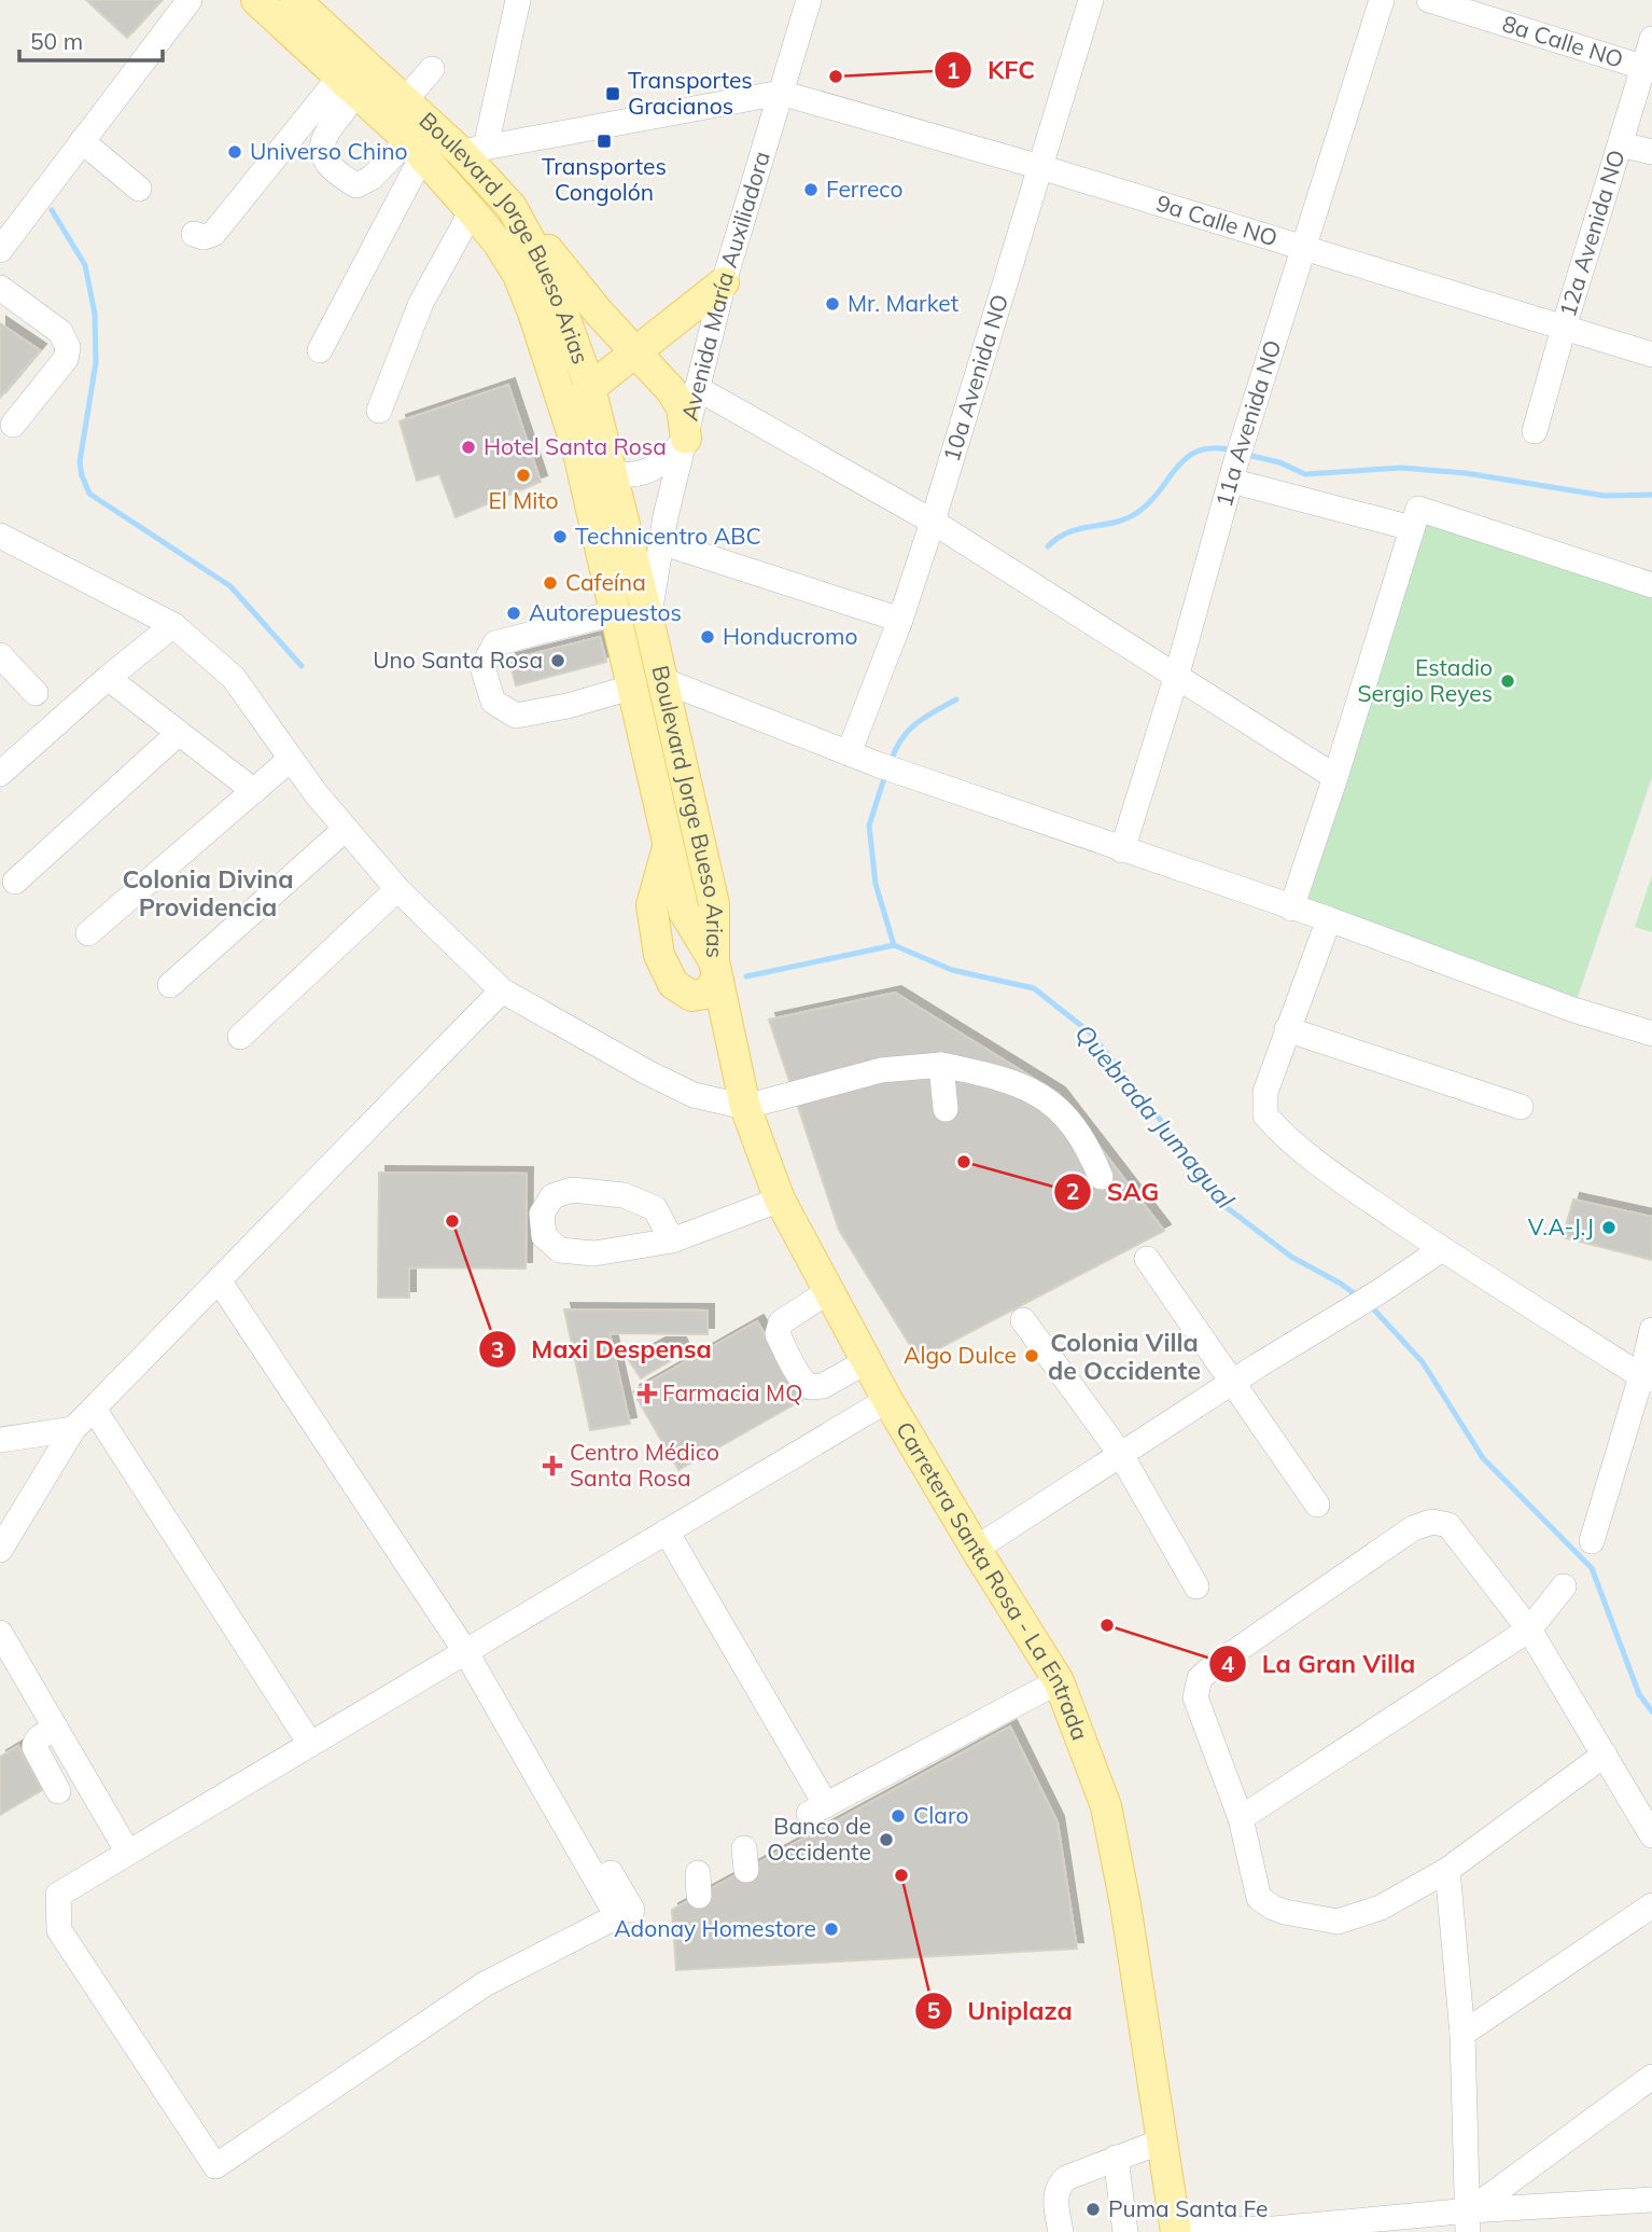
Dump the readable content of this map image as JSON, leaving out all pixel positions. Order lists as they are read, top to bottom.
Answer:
{
  "streets": {
    "main road": ["Boulevard Jorge Bueso Arias", "Carretera Santa Rosa - La Entrada"],
    "street": [
      "8a Calle NO",
      "9a Calle NO",
      "12a Avenida NO",
      "Avenida María Auxiliadora",
      "10a Avenida NO",
      "11a Avenida NO"
    ]
  },
  "crossings": [
    ["8a Calle NO", "12a Avenida NO"],
    ["9a Calle NO", "12a Avenida NO"],
    ["9a Calle NO", "Avenida María Auxiliadora"],
    ["9a Calle NO", "10a Avenida NO"],
    ["9a Calle NO", "11a Avenida NO"],
    ["Boulevard Jorge Bueso Arias", "Avenida María Auxiliadora"],
    ["Boulevard Jorge Bueso Arias", "Carretera Santa Rosa - La Entrada"]
  ],
  "districts": ["Colonia Divina Providencia", "Colonia Villa de Occidente"],
  "water": ["Quebrada Jumagual"],
  "places": {
    "other": [
      "KFC",
      "Universo Chino",
      "Ferreco",
      "Mr. Market",
      "Hotel Santa Rosa",
      "El Mito",
      "Technicentro ABC",
      "Cafeína",
      "Autorepuestos",
      "Honducromo",
      "Uno Santa Rosa",
      "Estadio Sergio Reyes",
      "SAG",
      "Maxi Despensa",
      "V.A-J.J",
      "Algo Dulce",
      "La Gran Villa",
      "Claro",
      "Banco de Occidente",
      "Uniplaza",
      "Adonay Homestore",
      "Puma Santa Fe"
    ],
    "transit": ["Transportes Gracianos", "Transportes Congolón"],
    "health": ["Farmacia MQ", "Centro Médico Santa Rosa"]
  },
  "scale_bar": "50 m"
}
